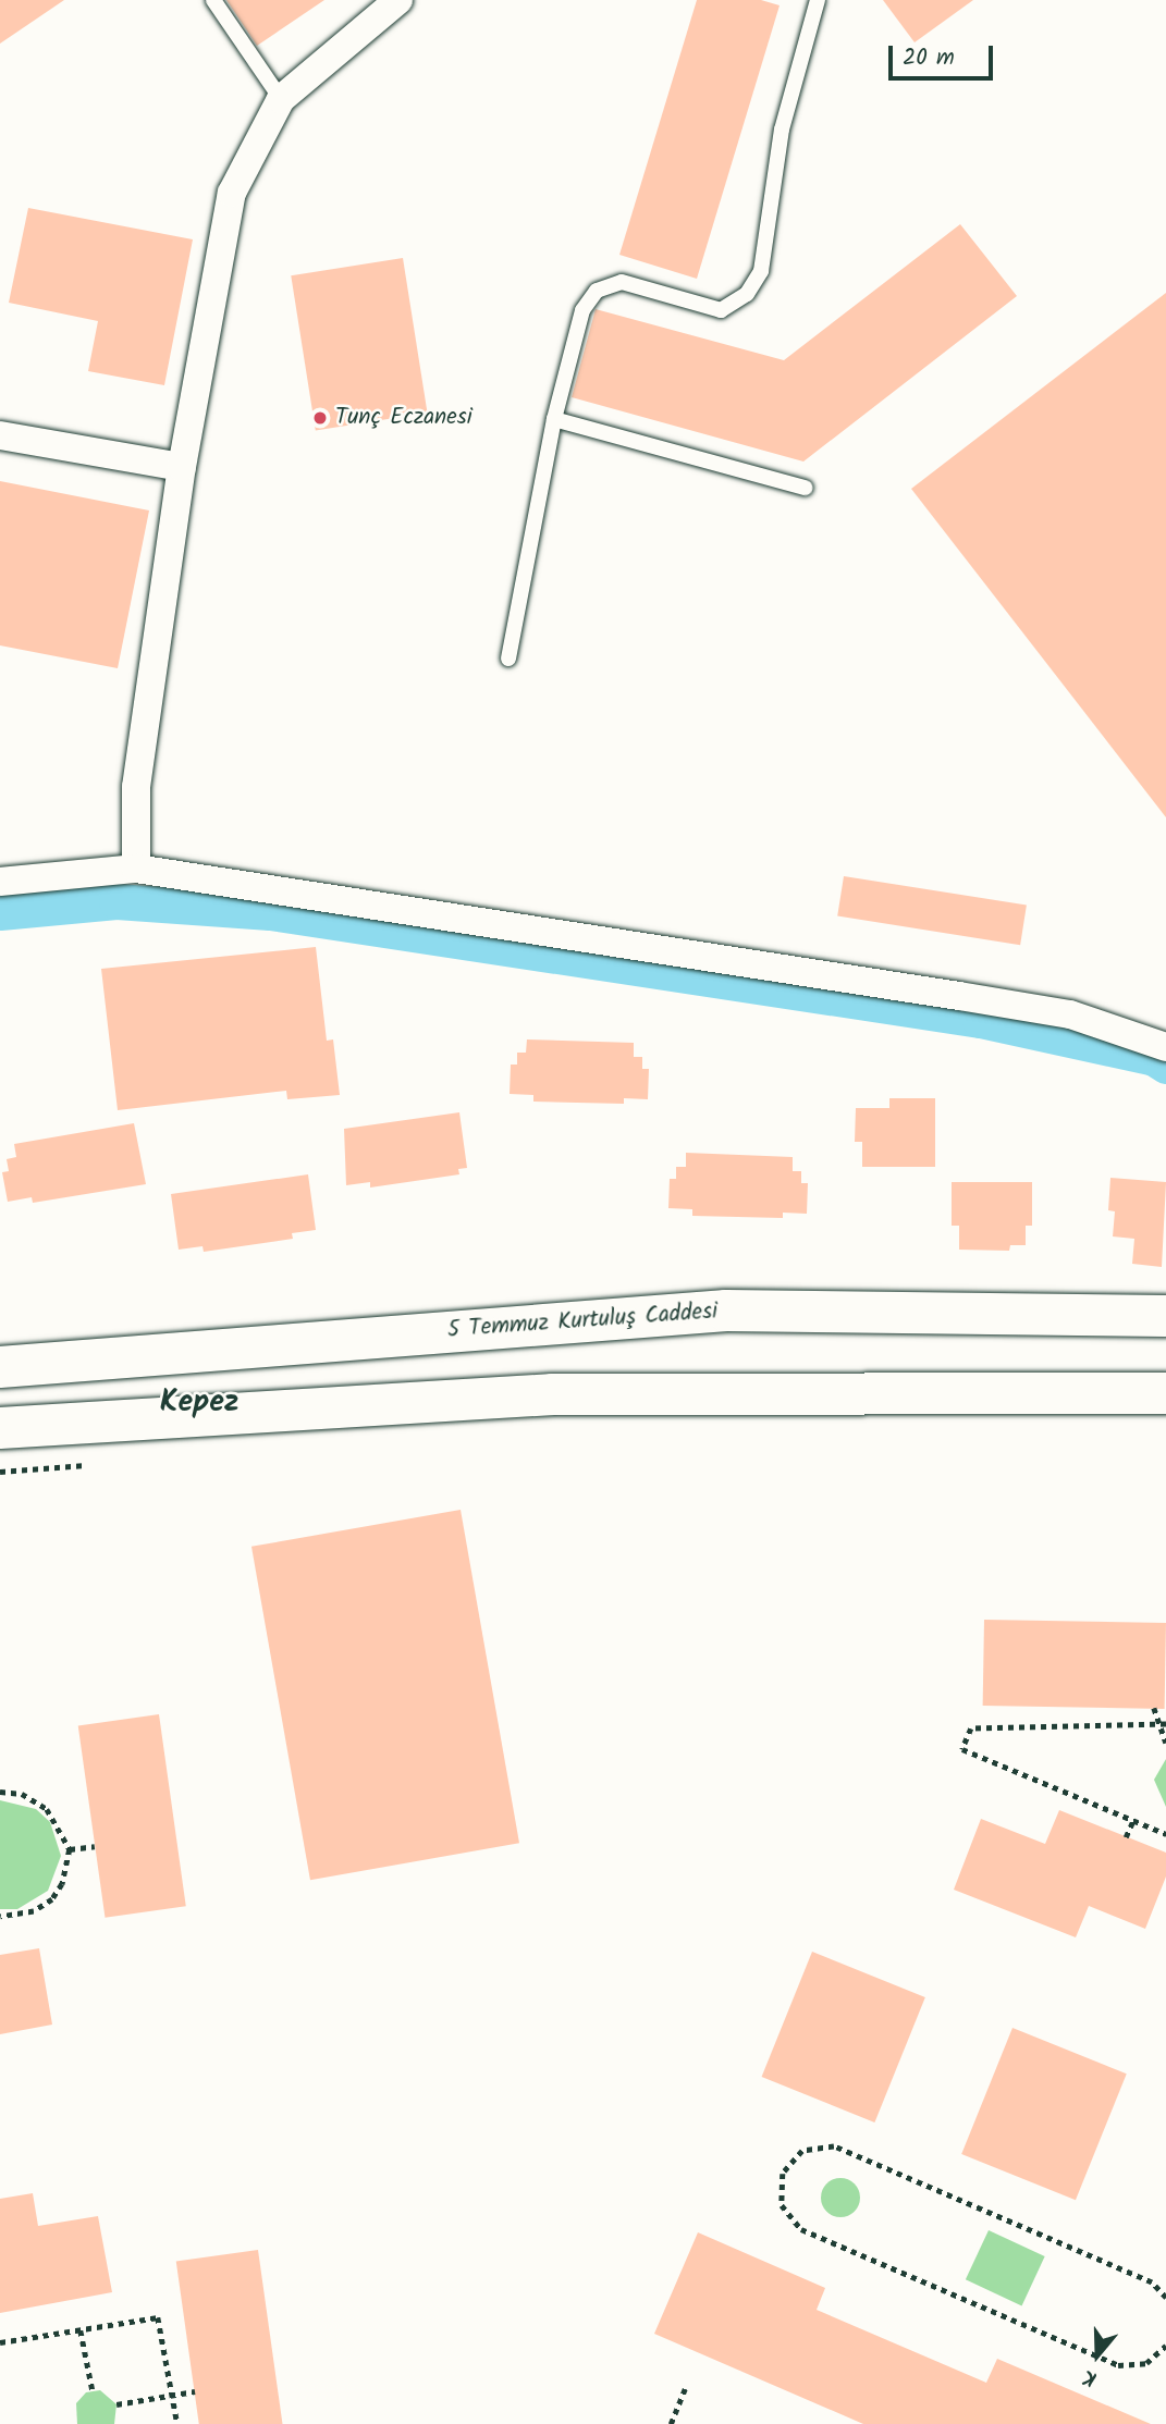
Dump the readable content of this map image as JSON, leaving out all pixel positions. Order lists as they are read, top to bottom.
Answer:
{
  "streets": {
    "main road": ["5 Temmuz Kurtuluş Caddesi"]
  },
  "districts": ["Kepez"],
  "places": ["Tunç Eczanesi"],
  "scale_bar": "20 m",
  "north": "bottom"
}
